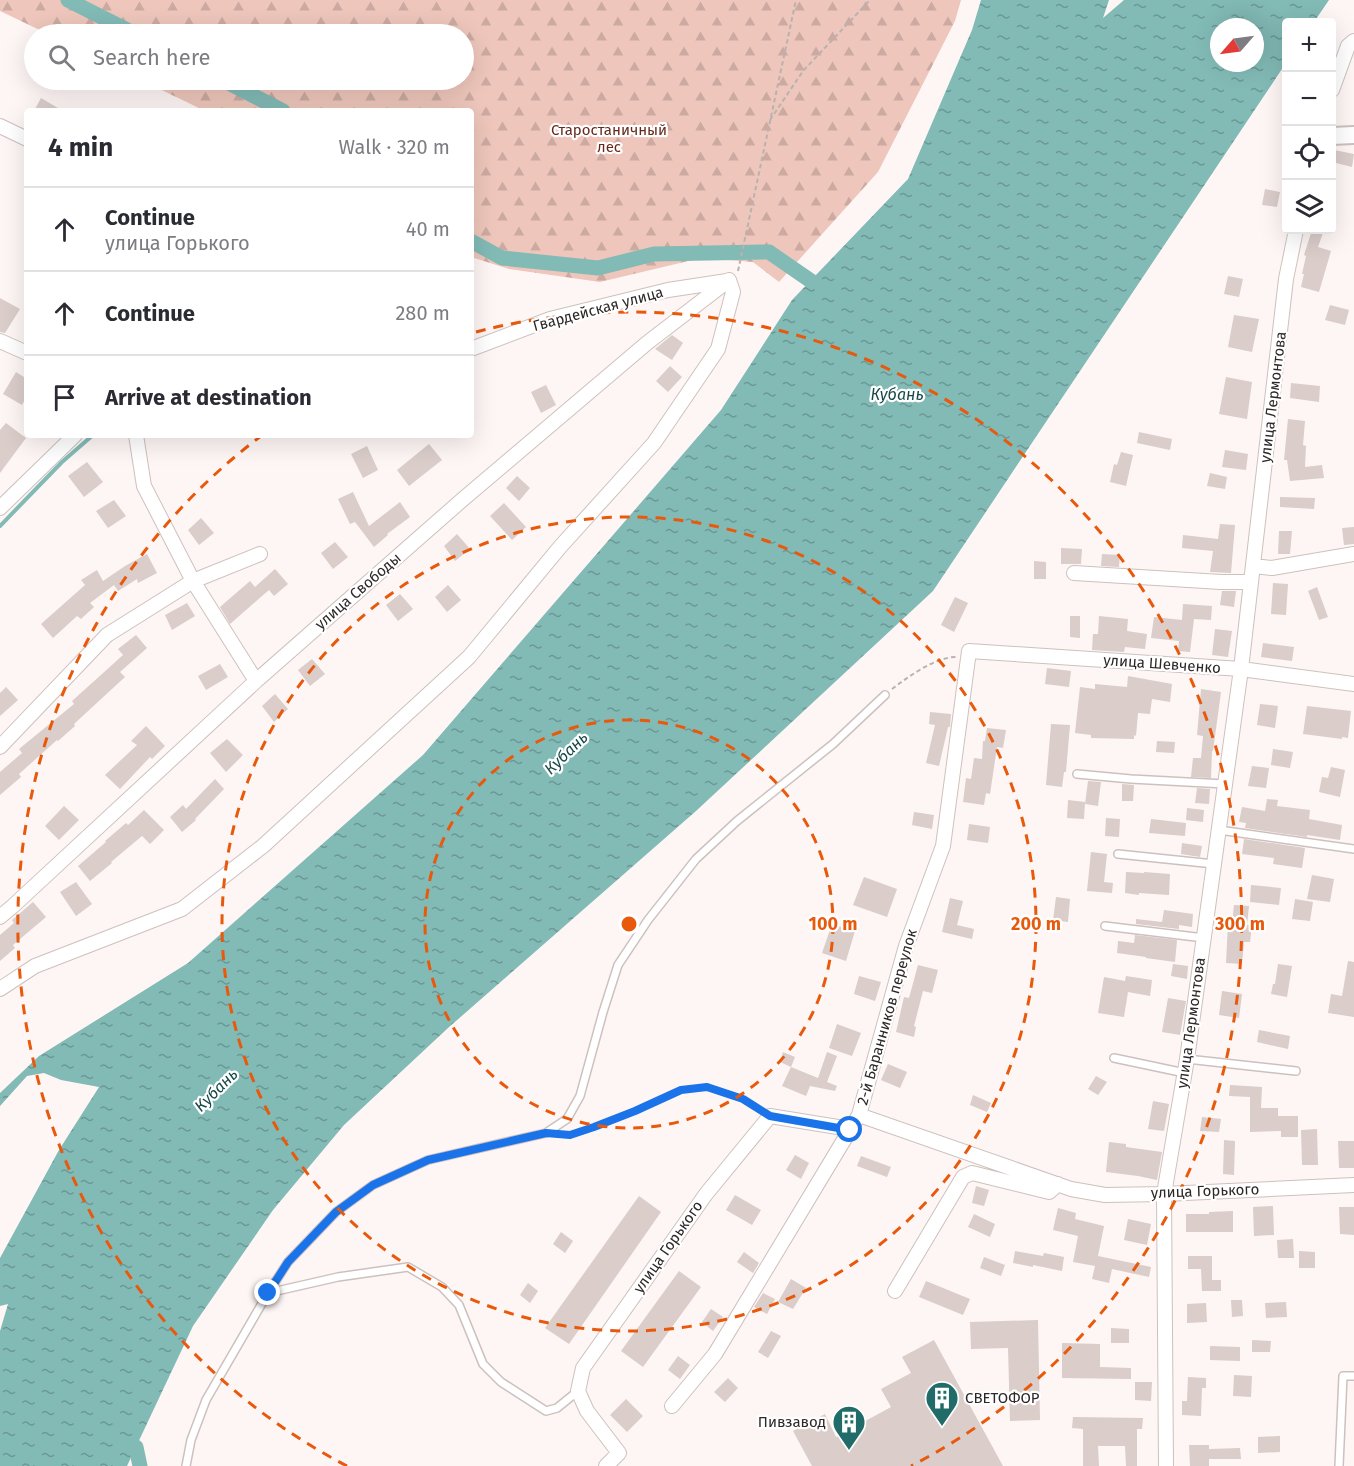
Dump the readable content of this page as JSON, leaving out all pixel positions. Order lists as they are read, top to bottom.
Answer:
{
  "streets": {
    "street": [
      "Гвардейская улица",
      "улица Лермонтова",
      "улица Свободы",
      "улица Шевченко",
      "2-й Баранников переулок",
      "улица Горького"
    ]
  },
  "crossings": [
    ["Гвардейская улица", "улица Свободы"],
    ["улица Лермонтова", "улица Шевченко"],
    ["улица Лермонтова", "улица Горького"],
    ["улица Шевченко", "2-й Баранников переулок"],
    ["2-й Баранников переулок", "улица Горького"]
  ],
  "water": ["Кубань"],
  "parks": ["Старостаничный лес"],
  "places": {
    "building": ["СВЕТОФОР", "Пивзавод"]
  },
  "north": "bottom left",
  "page": {
    "map_buttons": ["+", "−"],
    "search": "Search here",
    "heading": ["4 min", "Walk · 320 m"],
    "list": [
      ["Continue", "улица Горького", "40 m"],
      ["Continue", "280 m"],
      "Arrive at destination"
    ]
  },
  "rings": ["100 m", "200 m", "300 m"]
}
